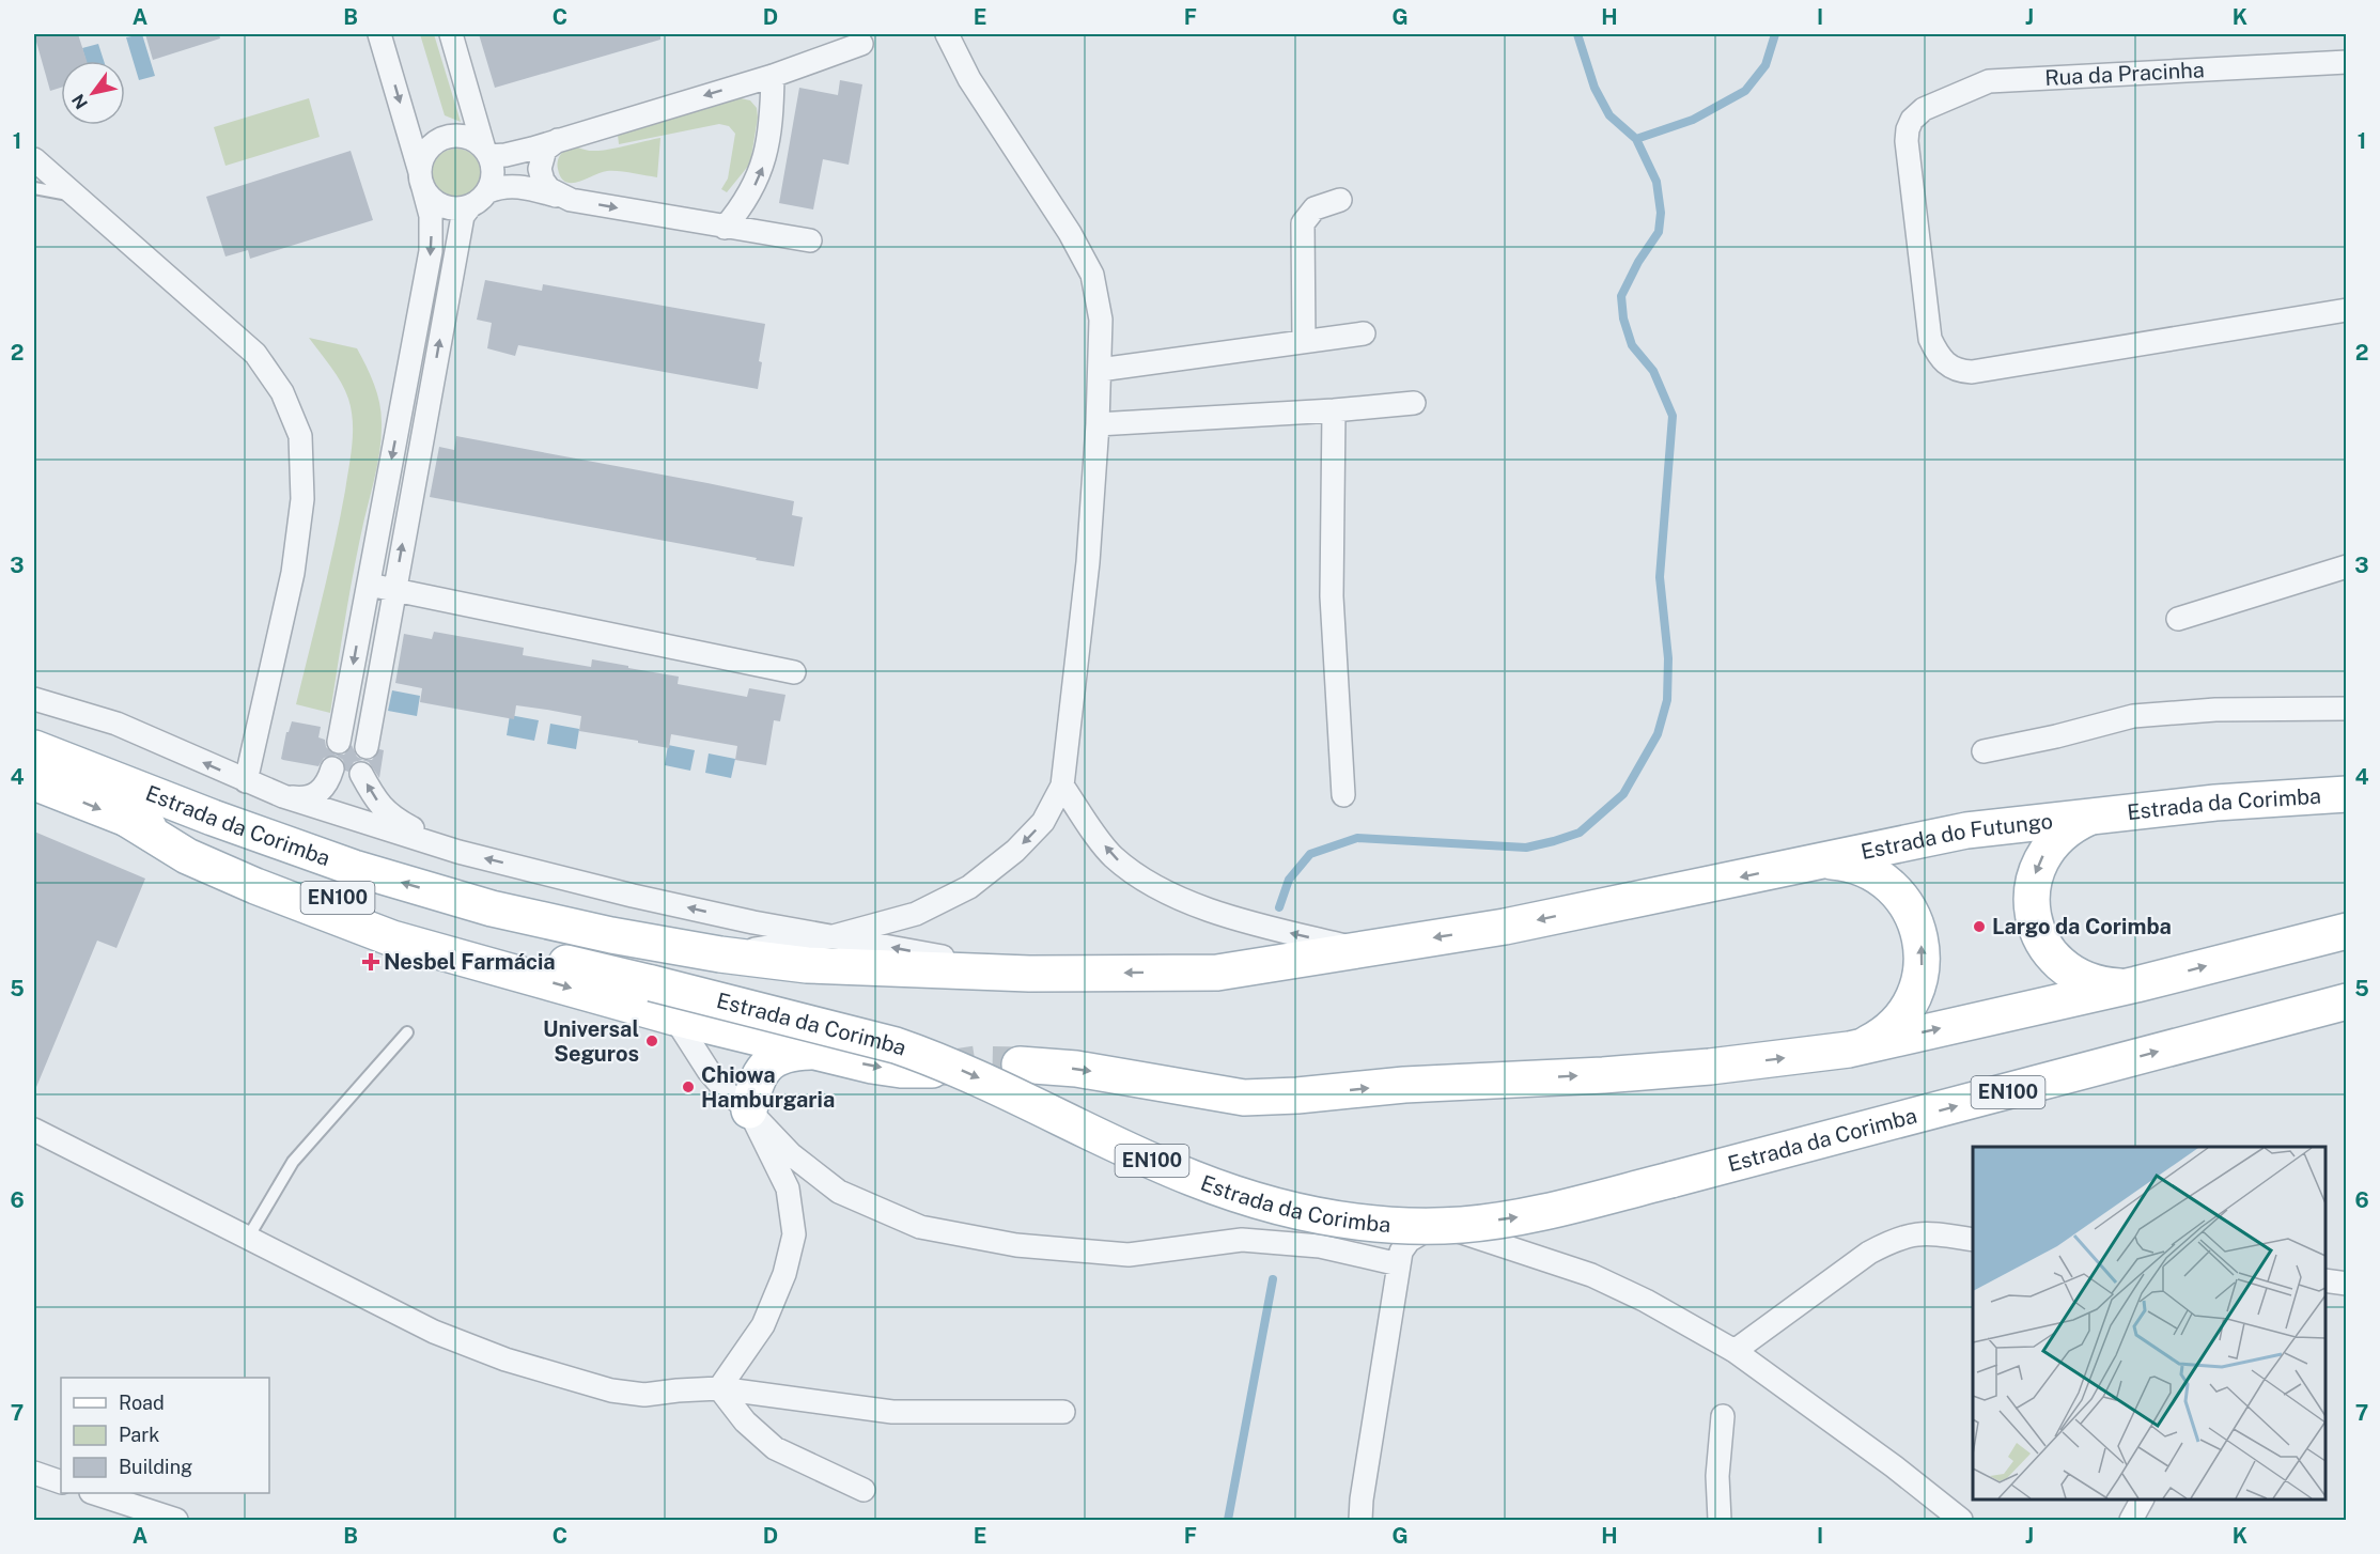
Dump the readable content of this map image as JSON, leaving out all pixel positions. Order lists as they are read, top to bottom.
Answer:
{
  "streets": {
    "main road": ["Estrada da Corimba", "Estrada do Futungo", "EN100"],
    "street": ["Rua da Pracinha"]
  },
  "crossings": [
    ["Estrada da Corimba", "Estrada do Futungo"],
    ["Estrada da Corimba", "EN100"]
  ],
  "places": {
    "other": ["Largo da Corimba", "Universal Seguros", "Chiowa Hamburgaria"],
    "health": ["Nesbel Farmácia"]
  },
  "legend": ["Road", "Park", "Building"],
  "north": "bottom left",
  "grid": {
    "columns": [
      "A",
      "B",
      "C",
      "D",
      "E",
      "F",
      "G",
      "H",
      "I",
      "J",
      "K"
    ],
    "rows": [
      "1",
      "2",
      "3",
      "4",
      "5",
      "6",
      "7"
    ]
  }
}
